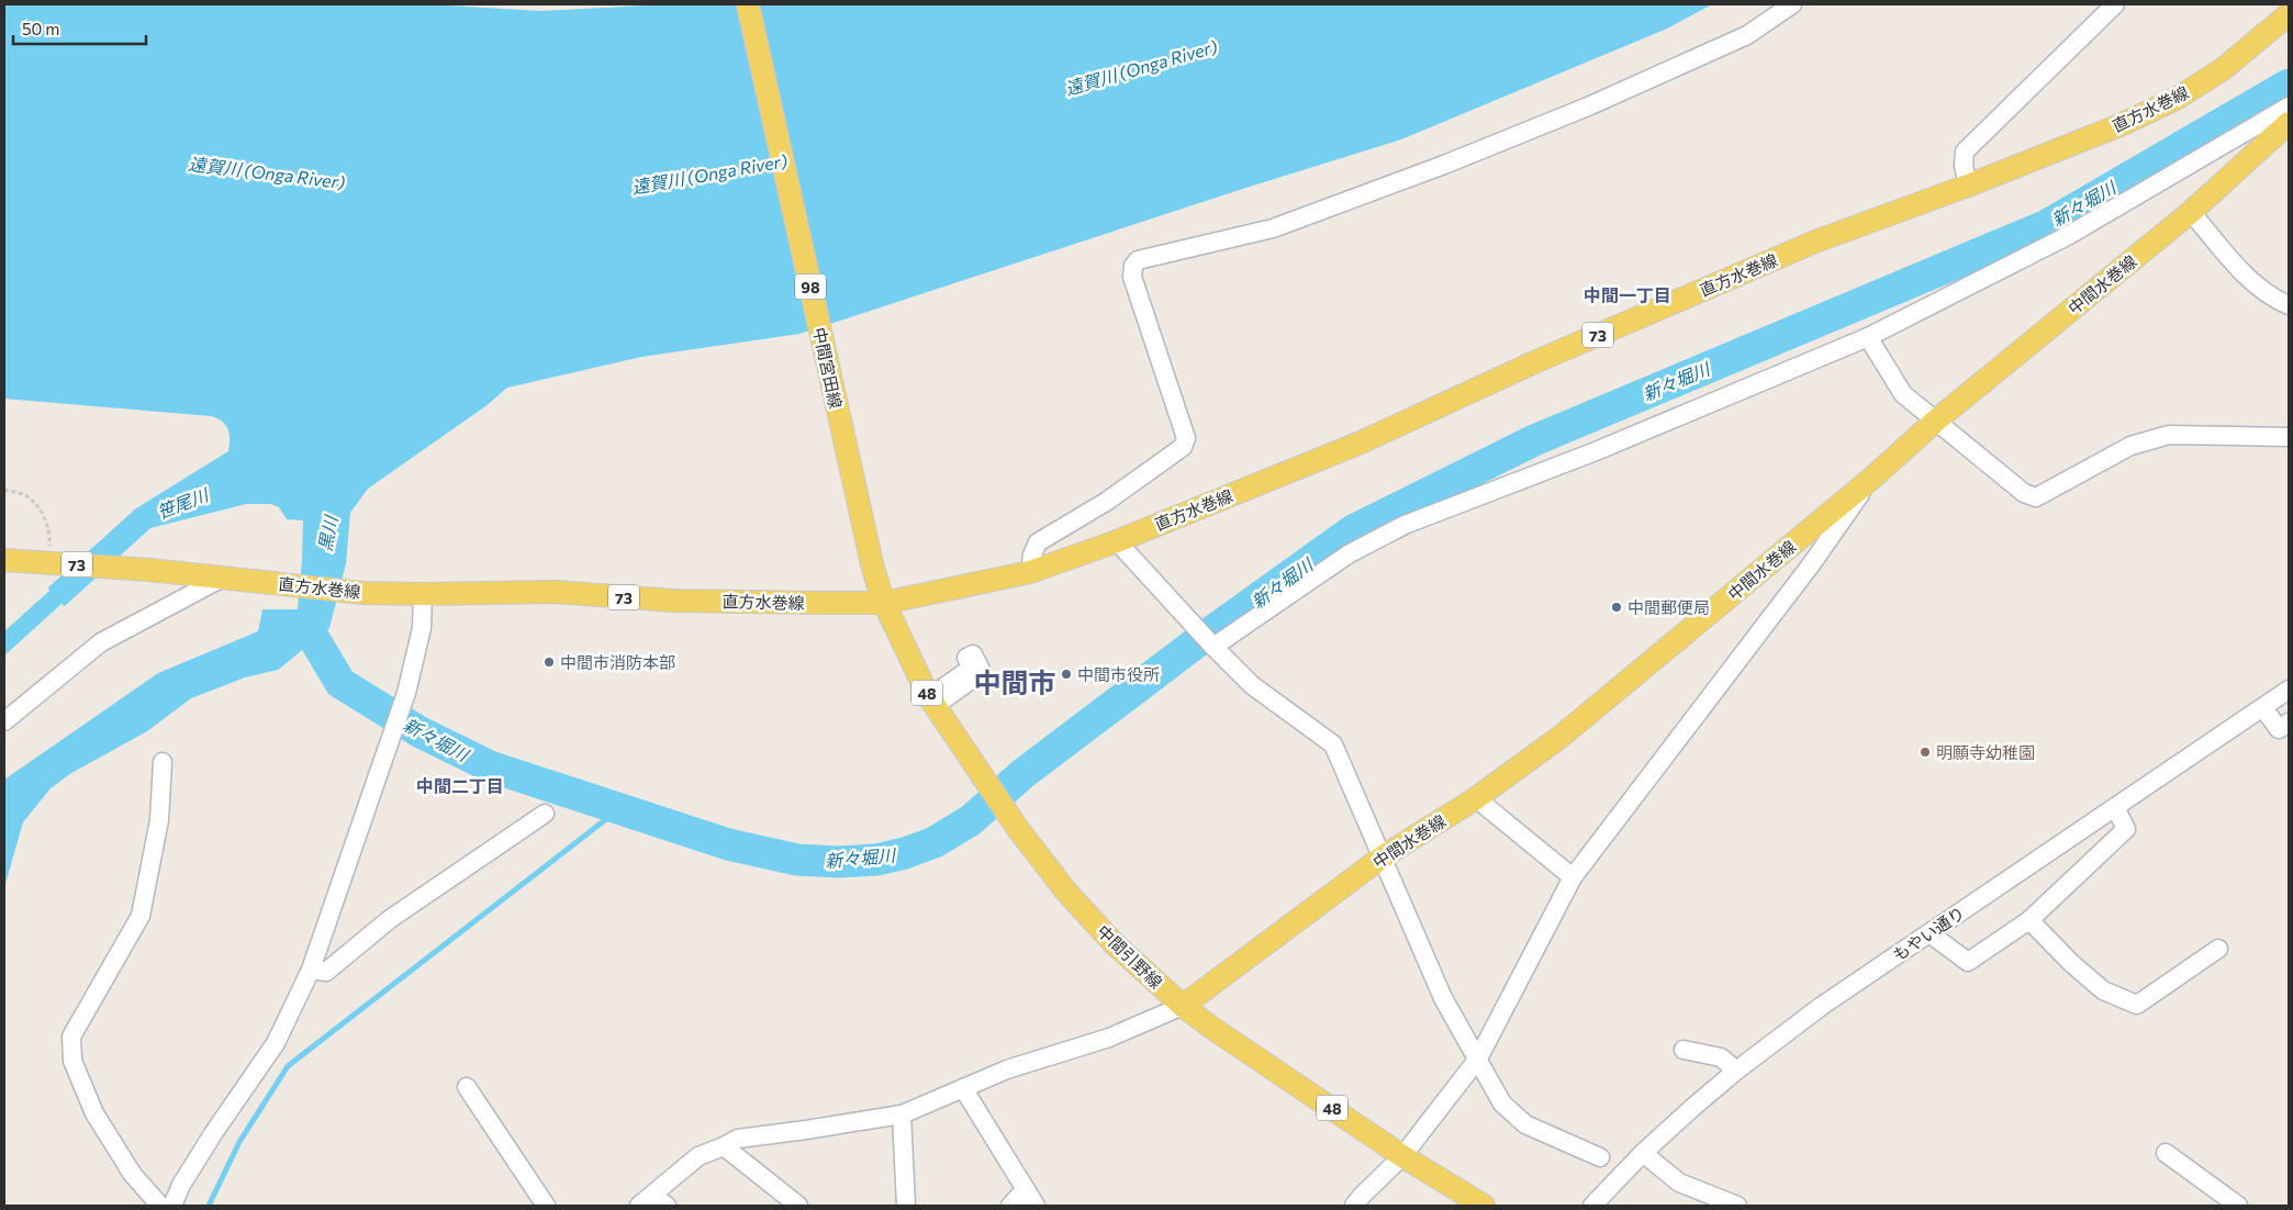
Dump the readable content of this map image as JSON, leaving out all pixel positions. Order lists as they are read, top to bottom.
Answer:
{
  "streets": {
    "main road": [
      "直方水巻線",
      "中間水巻線",
      "98",
      "73",
      "中間宮田線",
      "48",
      "中間引野線"
    ],
    "street": ["もやい通り"]
  },
  "crossings": [
    ["直方水巻線", "中間宮田線"],
    ["直方水巻線", "中間引野線"],
    ["中間水巻線", "中間引野線"],
    ["中間宮田線", "中間引野線"]
  ],
  "districts": ["中間一丁目", "中間市", "中間二丁目"],
  "water": [
    "遠賀川 (Onga River)",
    "新々堀川",
    "笹尾川",
    "黒川"
  ],
  "places": [
    "中間郵便局",
    "中間市消防本部",
    "中間市役所",
    "明願寺幼稚園"
  ],
  "scale_bar": "50 m"
}
